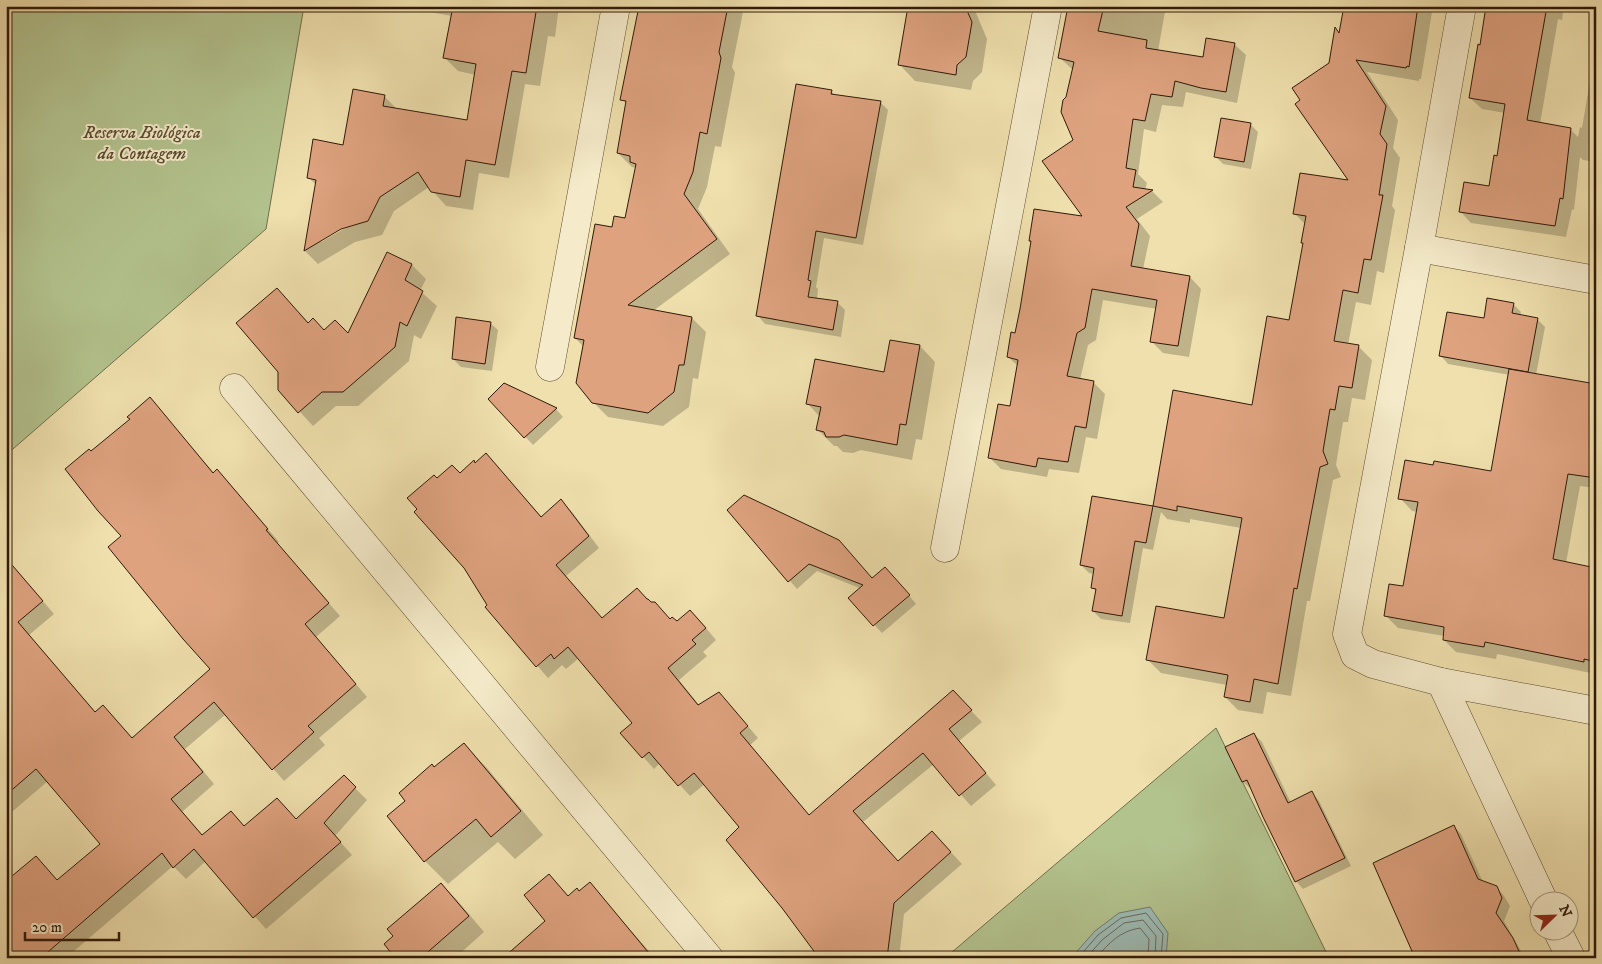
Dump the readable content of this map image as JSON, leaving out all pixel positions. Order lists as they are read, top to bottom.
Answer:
{
  "parks": ["Reserva Biológica da Contagem"],
  "scale_bar": "20 m",
  "north": "top right"
}
